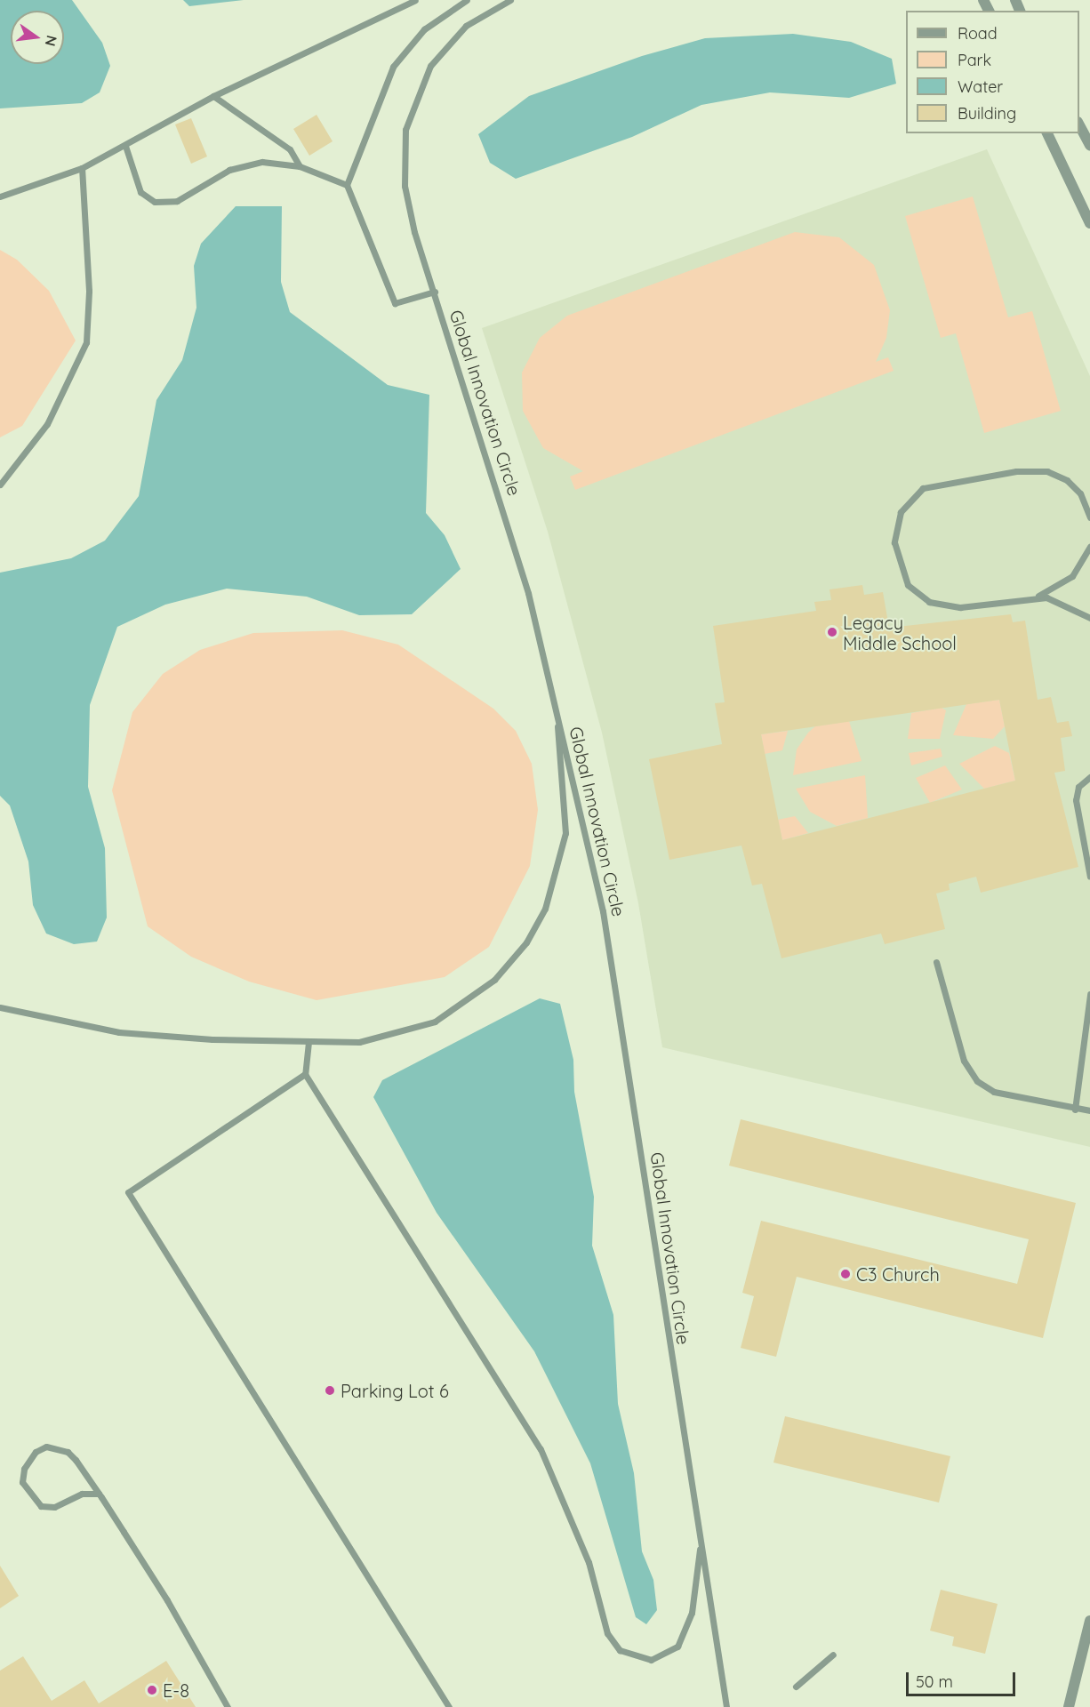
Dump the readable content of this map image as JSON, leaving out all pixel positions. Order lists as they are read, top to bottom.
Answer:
{
  "streets": {
    "lane": ["Global Innovation Circle"]
  },
  "places": [
    "Legacy Middle School",
    "C3 Church",
    "Parking Lot 6",
    "E-8"
  ],
  "legend": [
    "Road",
    "Park",
    "Water",
    "Building"
  ],
  "scale_bar": "50 m",
  "north": "right"
}
